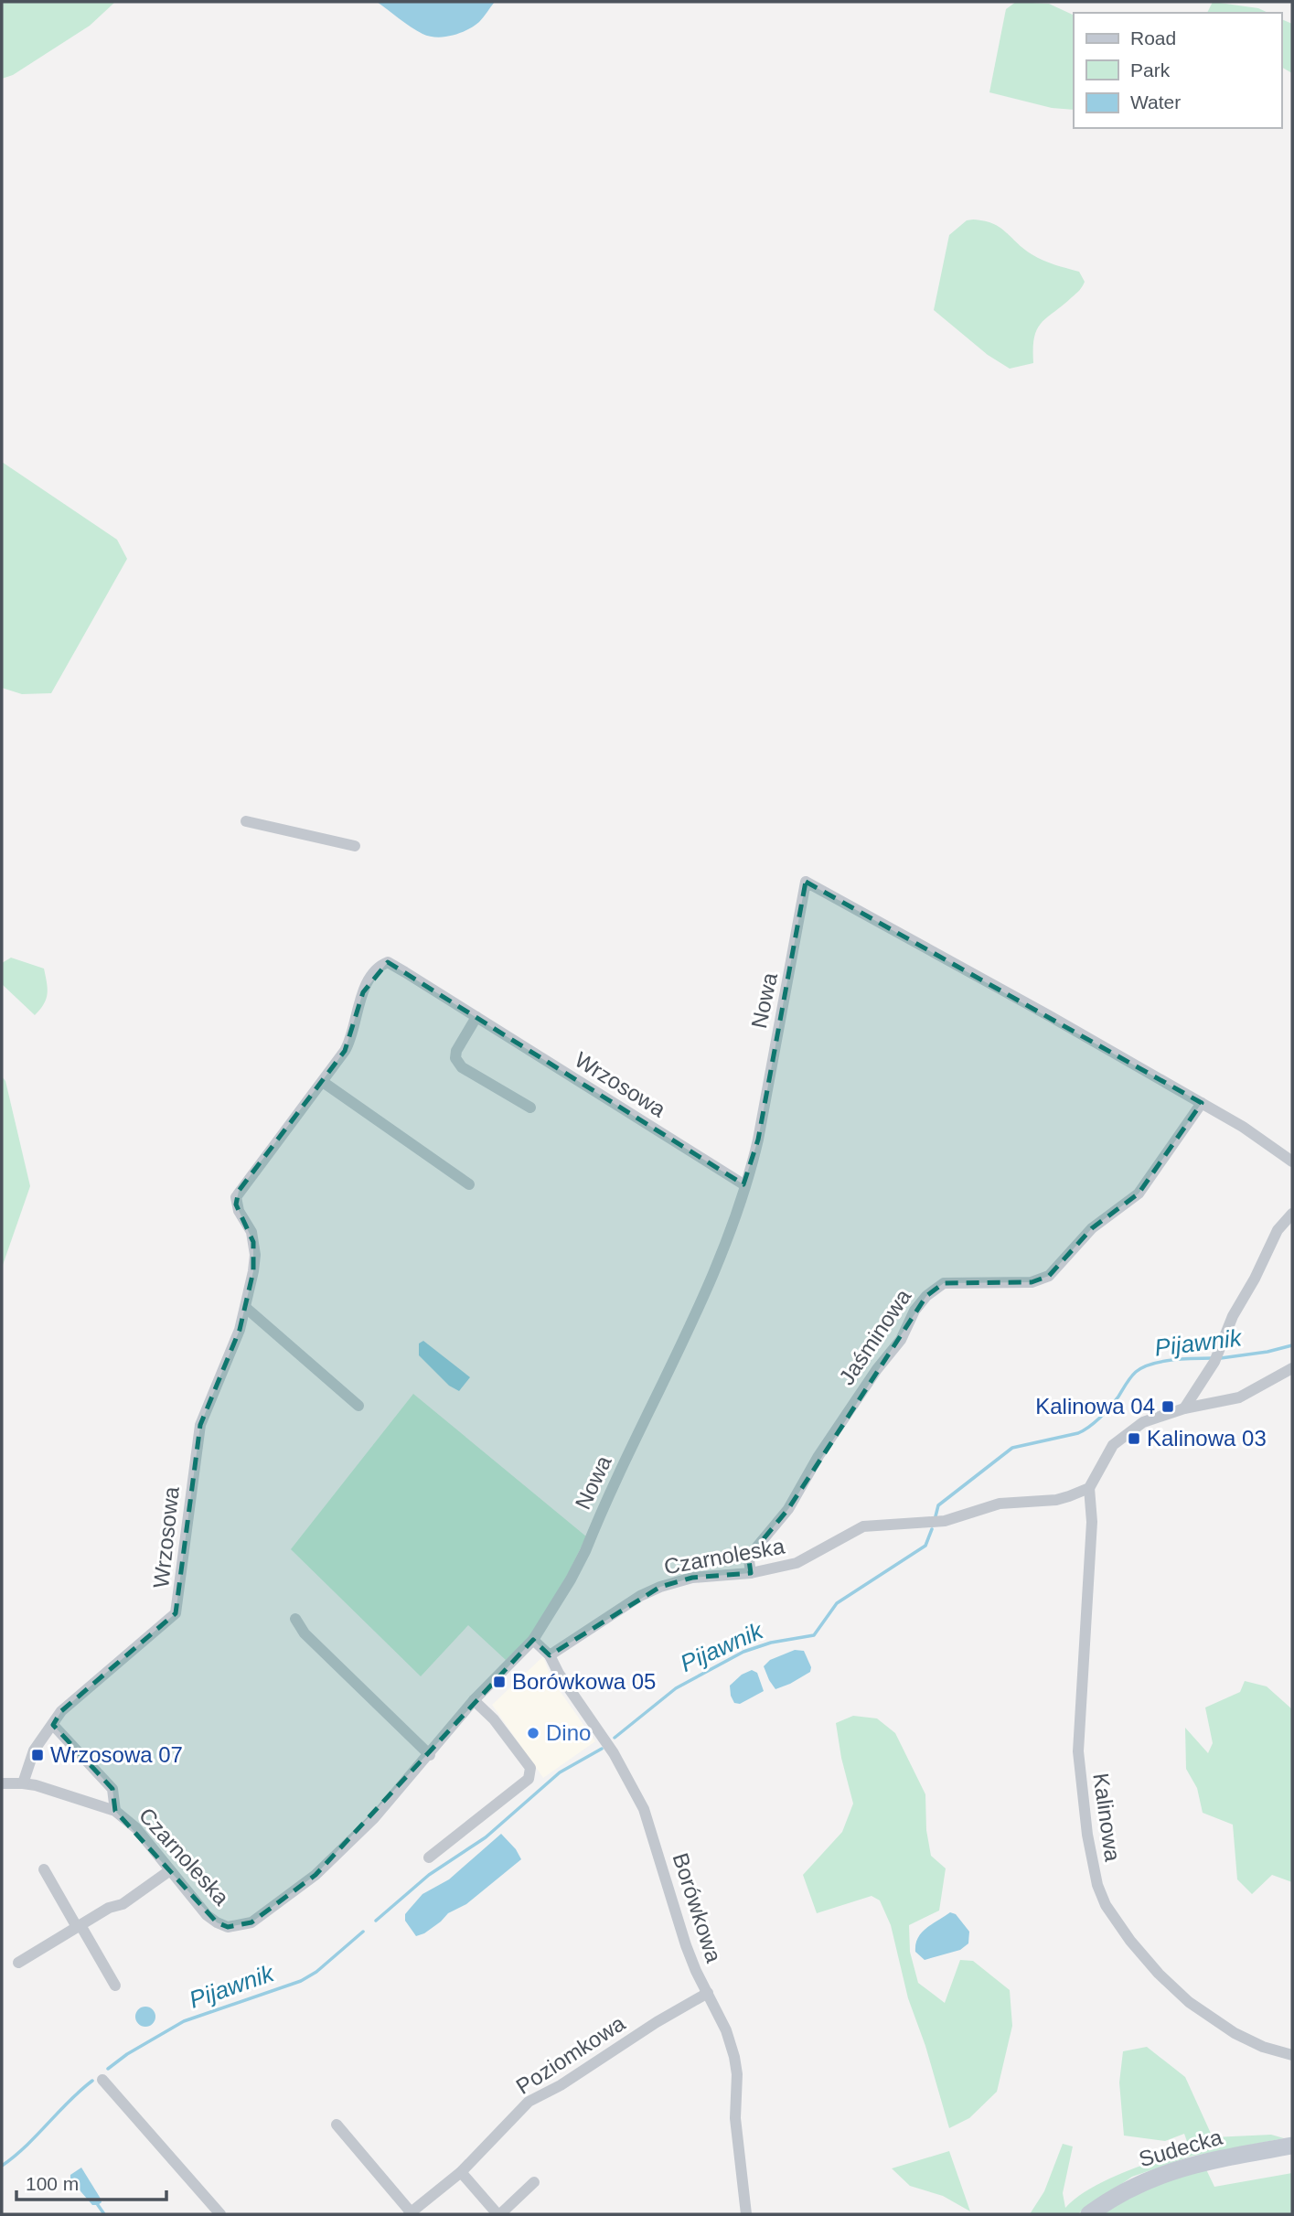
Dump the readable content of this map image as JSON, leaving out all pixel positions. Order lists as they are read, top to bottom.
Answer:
{
  "streets": {
    "main road": ["Sudecka"],
    "street": [
      "Nowa",
      "Wrzosowa",
      "Jaśminowa",
      "Czarnoleska",
      "Kalinowa",
      "Borówkowa",
      "Poziomkowa"
    ]
  },
  "crossings": [
    ["Nowa", "Wrzosowa"],
    ["Nowa", "Jaśminowa"],
    ["Nowa", "Czarnoleska"],
    ["Nowa", "Borówkowa"],
    ["Wrzosowa", "Czarnoleska"],
    ["Jaśminowa", "Czarnoleska"],
    ["Czarnoleska", "Kalinowa"],
    ["Czarnoleska", "Borówkowa"],
    ["Borówkowa", "Poziomkowa"]
  ],
  "water": ["Pijawnik"],
  "places": {
    "transit": [
      "Kalinowa 04",
      "Kalinowa 03",
      "Borówkowa 05",
      "Wrzosowa 07"
    ],
    "other": ["Dino"]
  },
  "legend": ["Road", "Park", "Water"],
  "scale_bar": "100 m"
}
